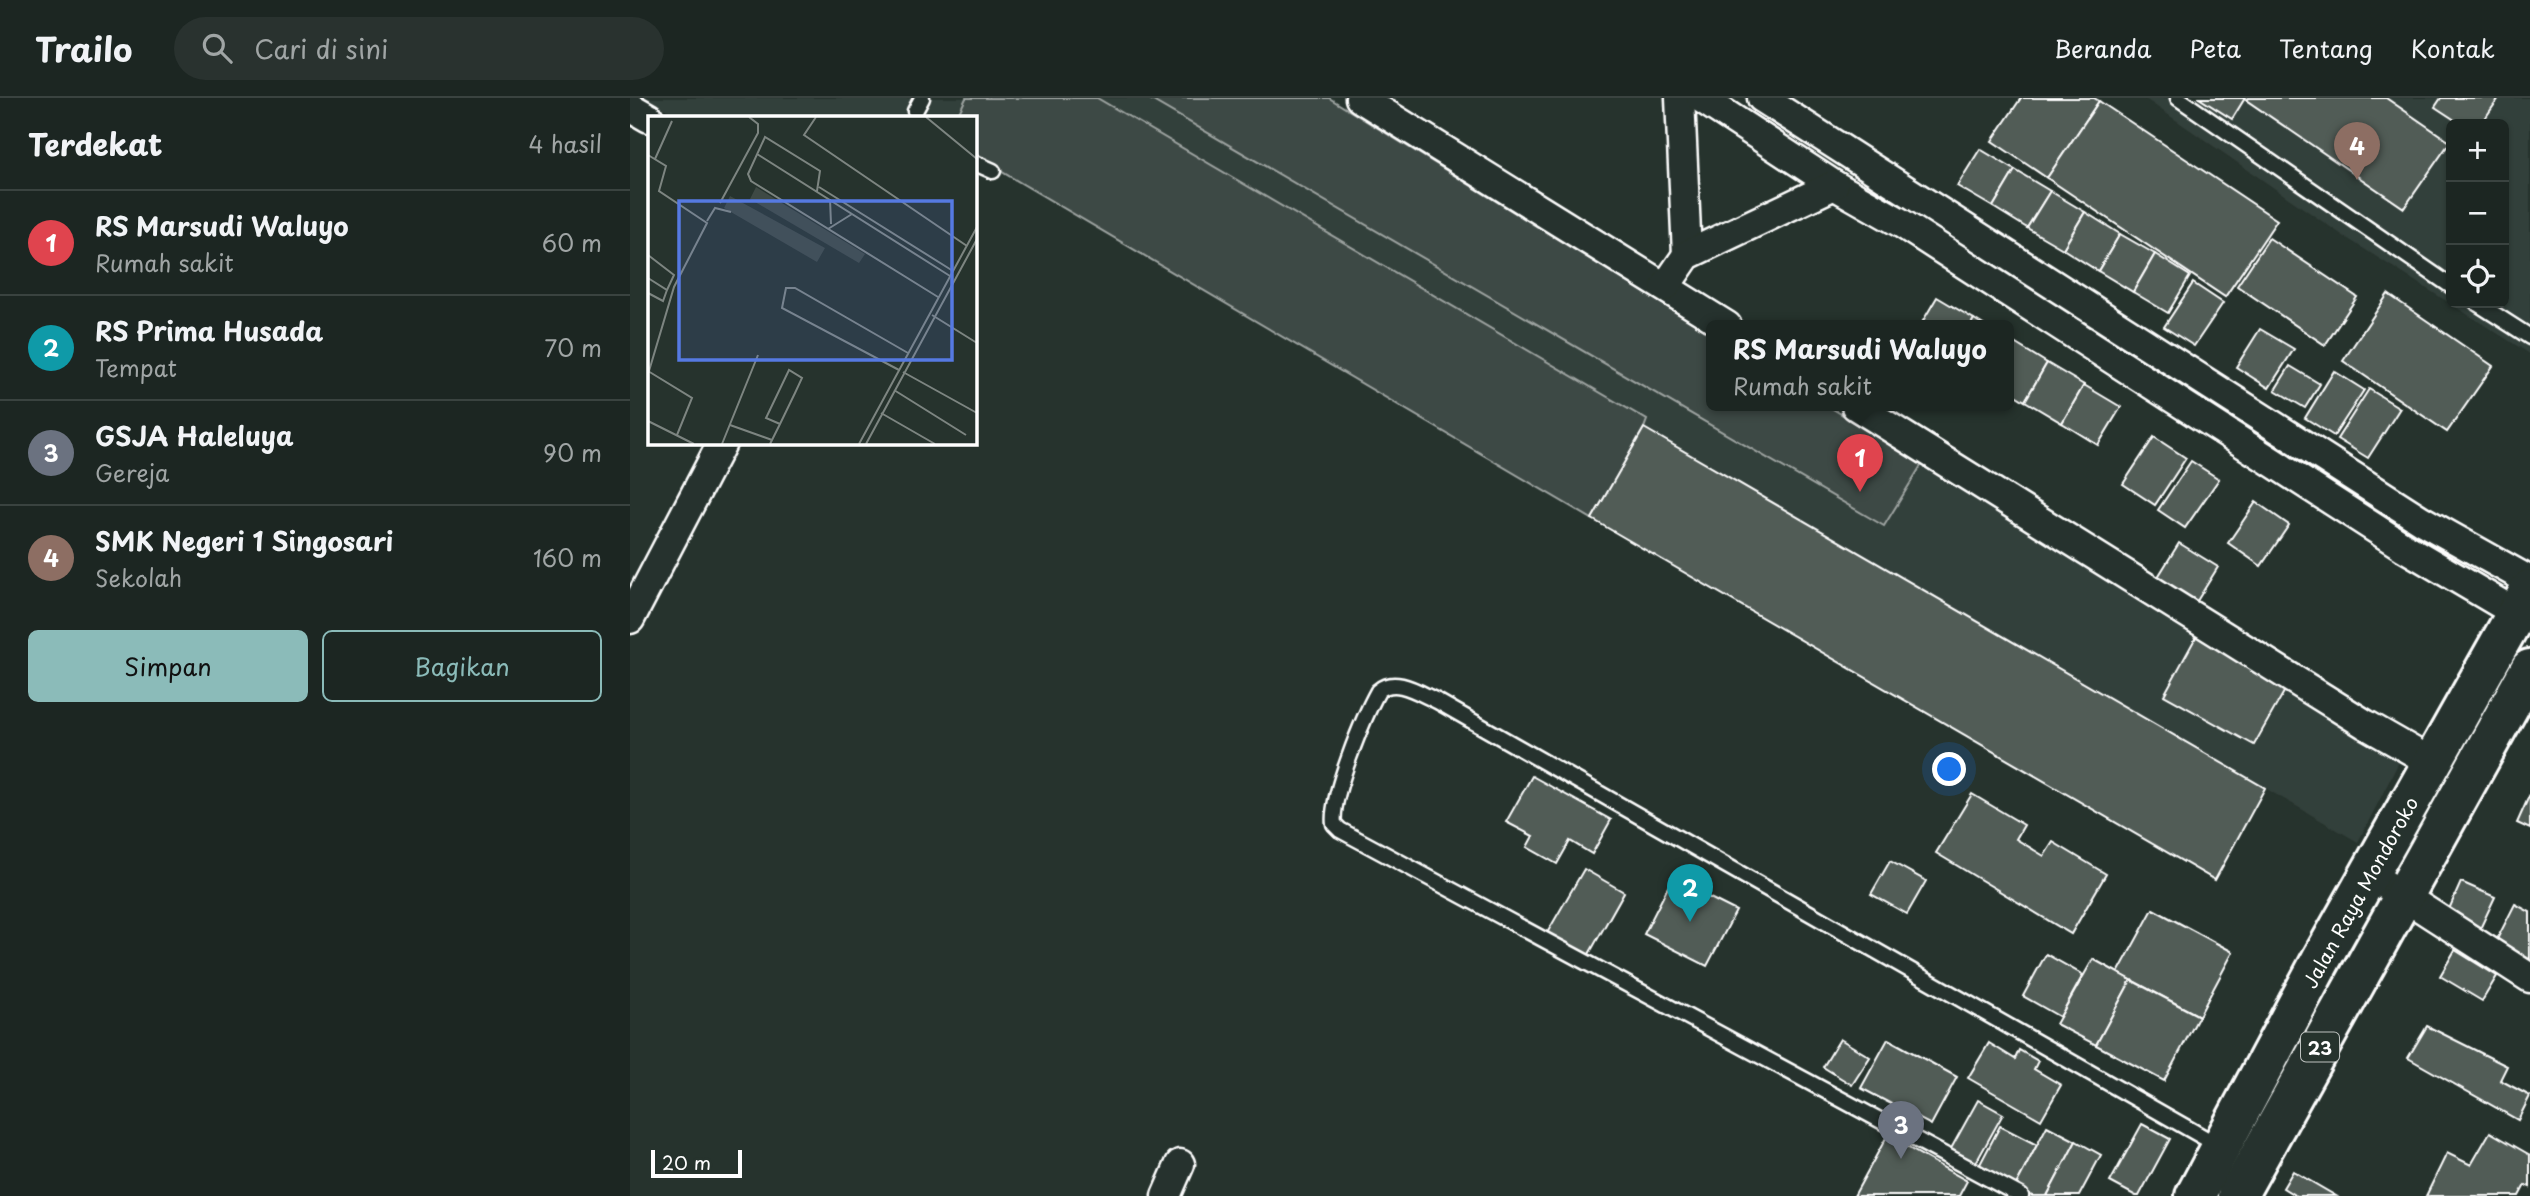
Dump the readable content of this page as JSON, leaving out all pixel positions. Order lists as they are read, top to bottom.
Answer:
{
  "streets": {
    "highway": ["Jalan Raya Mondoroko", "23"]
  },
  "scale_bar": "20 m",
  "page": {
    "header": "Trailo",
    "search": "Cari di sini",
    "nav": [
      "Beranda",
      "Peta",
      "Tentang",
      "Kontak"
    ],
    "heading": ["Terdekat", "4 hasil"],
    "map_buttons": ["+", "−"],
    "pins": [
      "4",
      "1",
      "2",
      "3"
    ],
    "list": [
      {
        "mark": "1",
        "name": "RS Marsudi Waluyo",
        "note": "Rumah sakit",
        "value": "60 m"
      },
      {
        "mark": "2",
        "name": "RS Prima Husada",
        "note": "Tempat",
        "value": "70 m"
      },
      {
        "mark": "3",
        "name": "GSJA Haleluya",
        "note": "Gereja",
        "value": "90 m"
      },
      {
        "mark": "4",
        "name": "SMK Negeri 1 Singosari",
        "note": "Sekolah",
        "value": "160 m"
      }
    ],
    "popup": ["RS Marsudi Waluyo", "Rumah sakit"],
    "buttons": ["Simpan", "Bagikan"],
    "scale": "20 m"
  }
}
